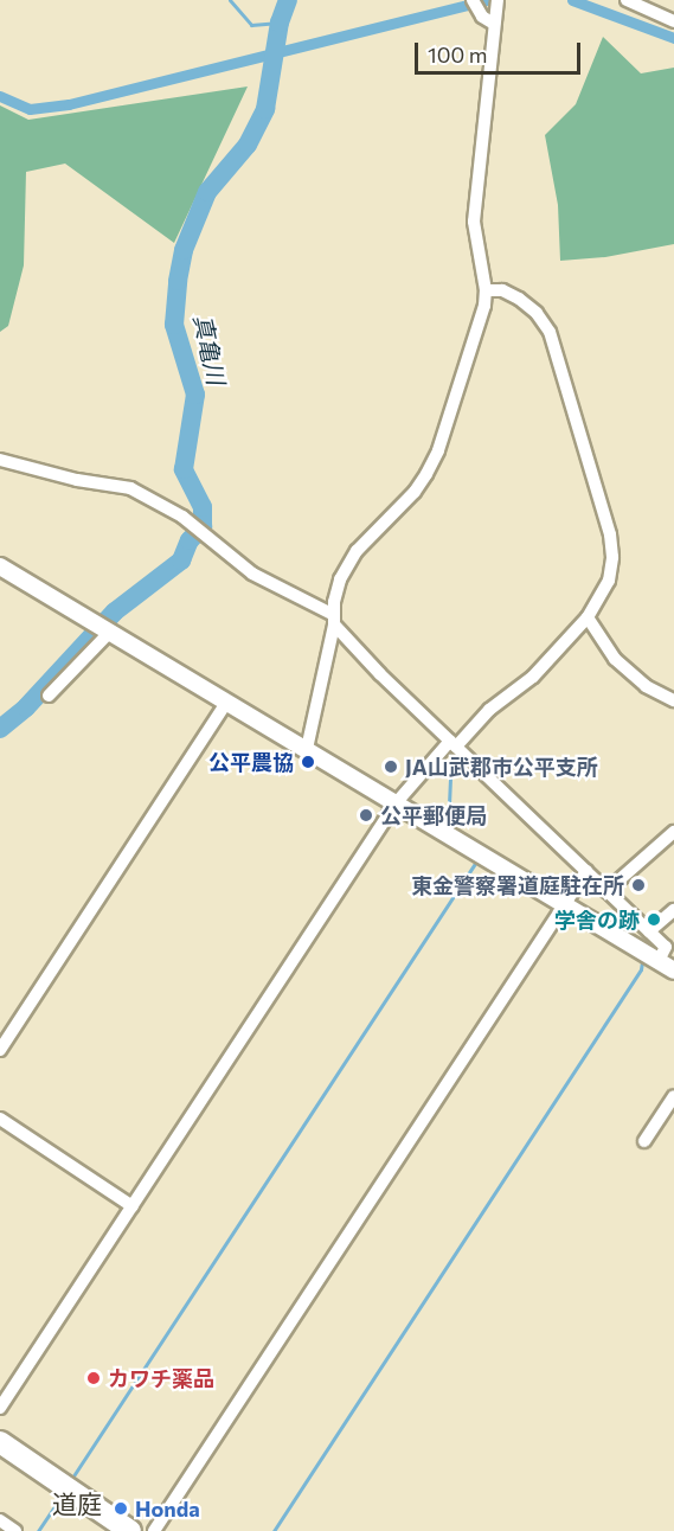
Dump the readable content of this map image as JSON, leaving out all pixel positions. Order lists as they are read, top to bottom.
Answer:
{
  "districts": ["道庭"],
  "water": ["真亀川"],
  "places": [
    "公平農協",
    "JA山武郡市公平支所",
    "公平郵便局",
    "東金警察署道庭駐在所",
    "学舎の跡",
    "カワチ薬品",
    "Honda"
  ],
  "scale_bar": "100 m"
}
